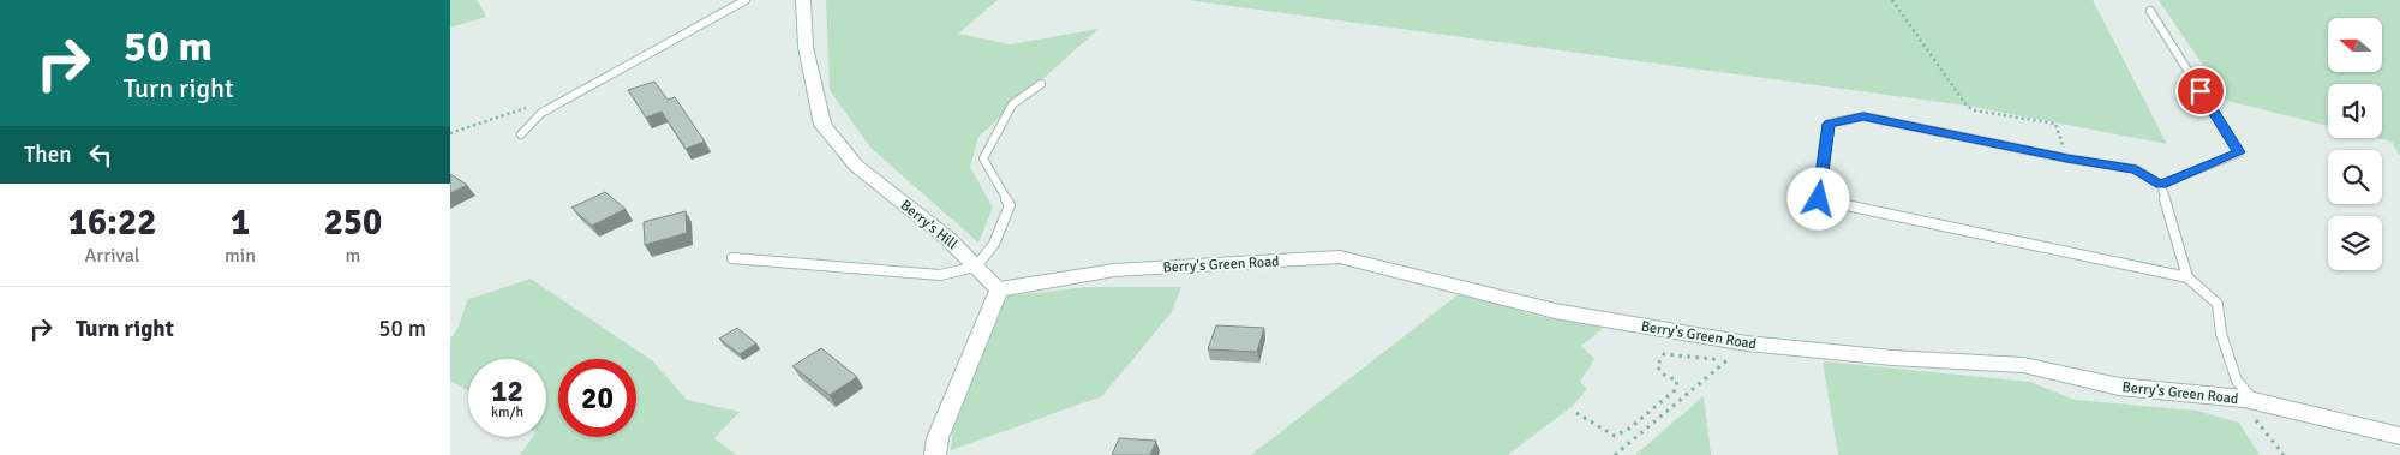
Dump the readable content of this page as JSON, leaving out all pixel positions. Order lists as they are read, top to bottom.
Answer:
{
  "streets": {
    "street": ["Berry's Hill", "Berry's Green Road"]
  },
  "crossings": [
    ["Berry's Hill", "Berry's Green Road"]
  ],
  "north": "left",
  "page": {
    "turn": ["50 m", "Turn right"],
    "then": "Then",
    "eta": [
      "16:22",
      "Arrival",
      "1",
      "min",
      "250",
      "m"
    ],
    "list": [
      {
        "name": "Turn right",
        "value": "50 m"
      }
    ],
    "speed": "12 km/h",
    "limit": "20"
  }
}
